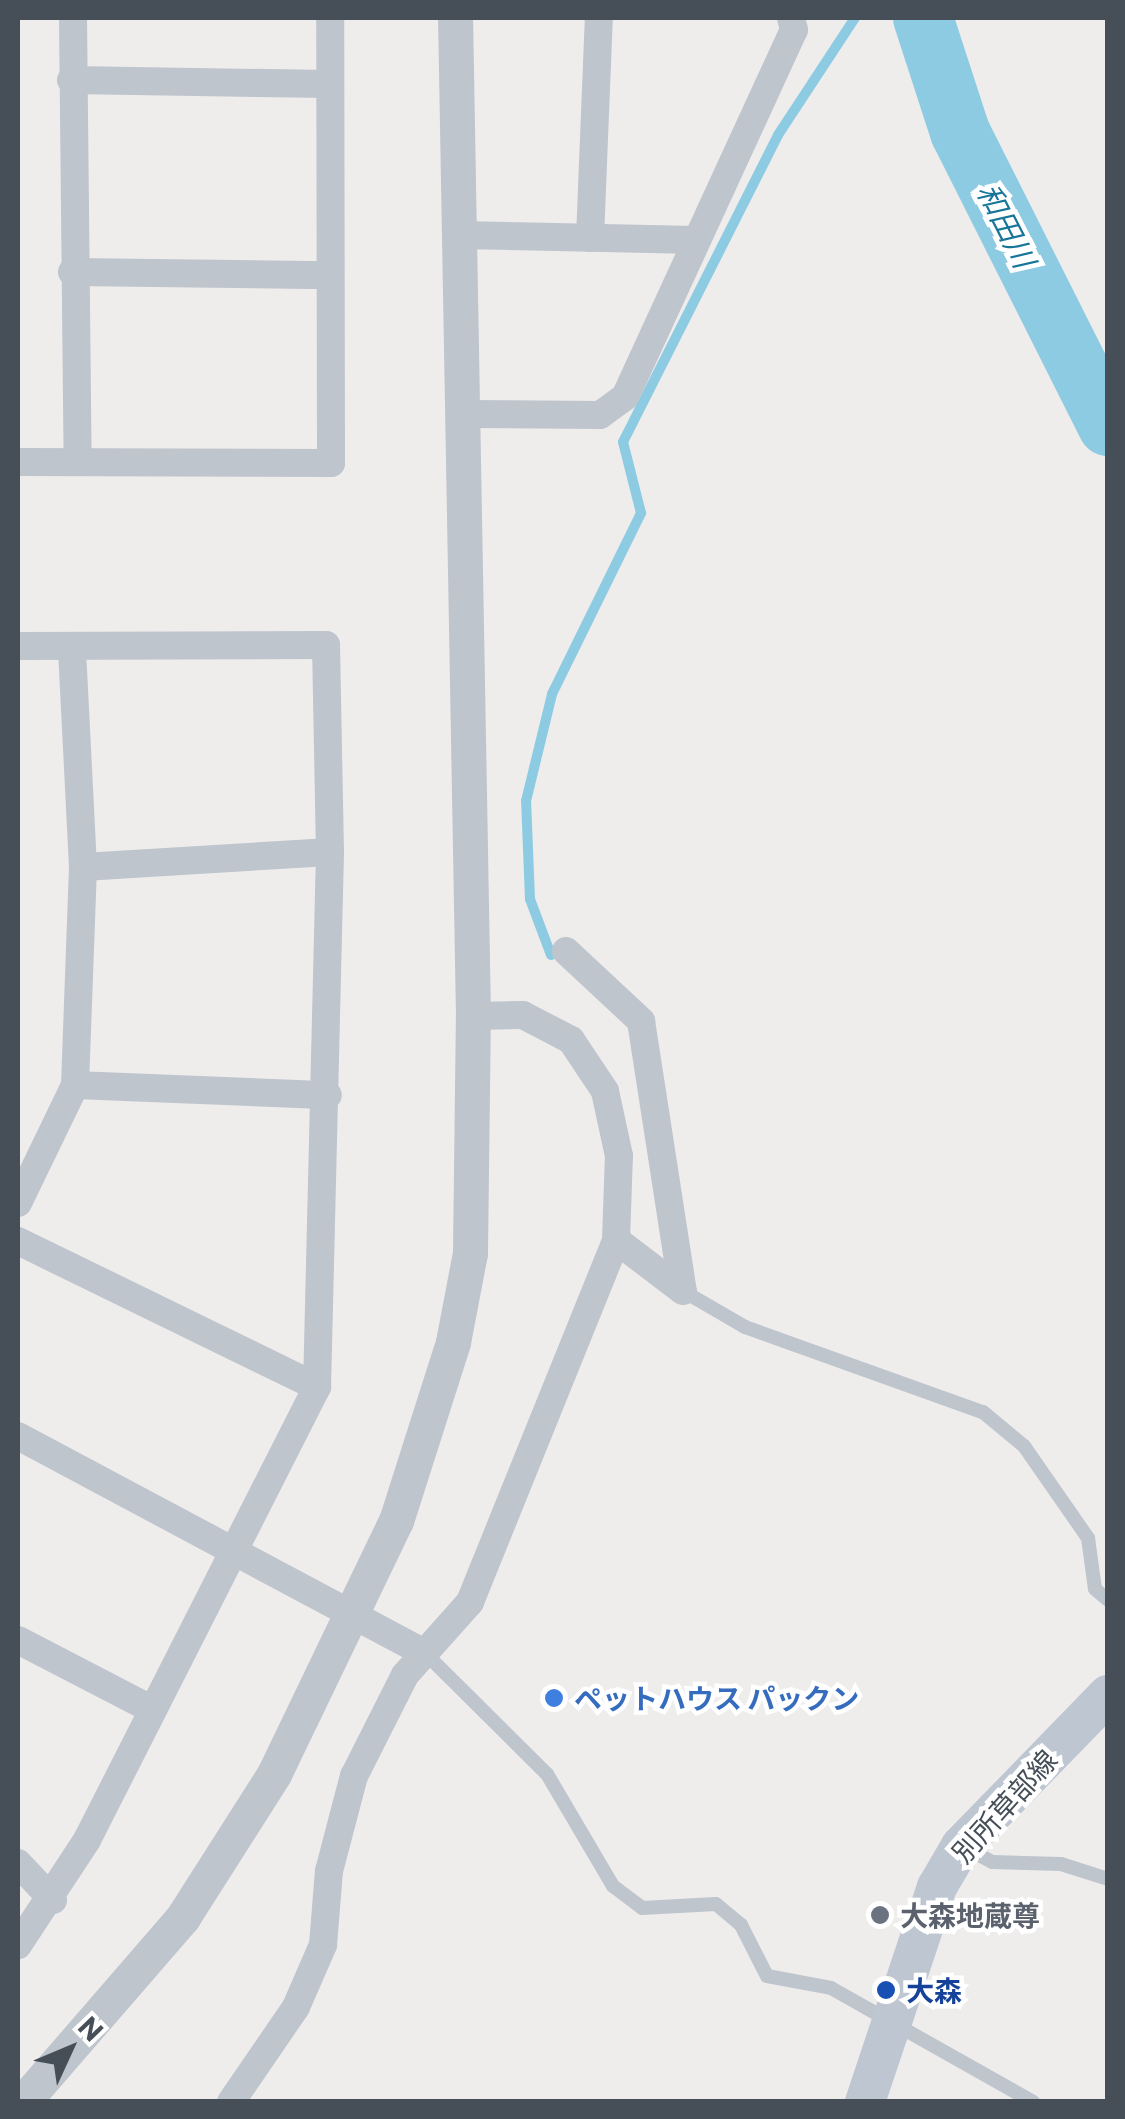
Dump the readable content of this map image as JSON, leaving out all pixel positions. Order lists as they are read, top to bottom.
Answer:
{
  "streets": {
    "main road": ["別所草部線"]
  },
  "water": ["和田川"],
  "places": ["ペットハウス パックン", "大森地蔵尊", "大森"],
  "north": "top right"
}
